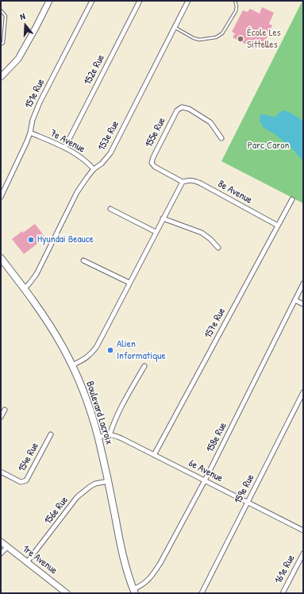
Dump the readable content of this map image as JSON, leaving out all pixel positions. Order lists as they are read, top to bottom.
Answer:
{
  "streets": {
    "main road": ["Boulevard Lacroix"],
    "street": [
      "152e Rue",
      "151e Rue",
      "155e Rue",
      "153e Rue",
      "7e Avenue",
      "8e Avenue",
      "157e Rue",
      "158e Rue",
      "154e Rue",
      "6e Avenue",
      "159e Rue",
      "156e Rue",
      "1re Avenue",
      "161e Rue"
    ]
  },
  "crossings": [
    ["152e Rue", "7e Avenue"],
    ["151e Rue", "7e Avenue"],
    ["155e Rue", "8e Avenue"],
    ["153e Rue", "7e Avenue"],
    ["153e Rue", "Boulevard Lacroix"],
    ["8e Avenue", "157e Rue"],
    ["157e Rue", "6e Avenue"],
    ["Boulevard Lacroix", "158e Rue"],
    ["Boulevard Lacroix", "6e Avenue"],
    ["Boulevard Lacroix", "156e Rue"],
    ["158e Rue", "6e Avenue"],
    ["6e Avenue", "159e Rue"],
    ["156e Rue", "1re Avenue"]
  ],
  "parks": ["Parc Caron"],
  "places": ["École Les Sittelles", "Hyundai Beauce", "Alien Informatique"],
  "north": "top"
}
